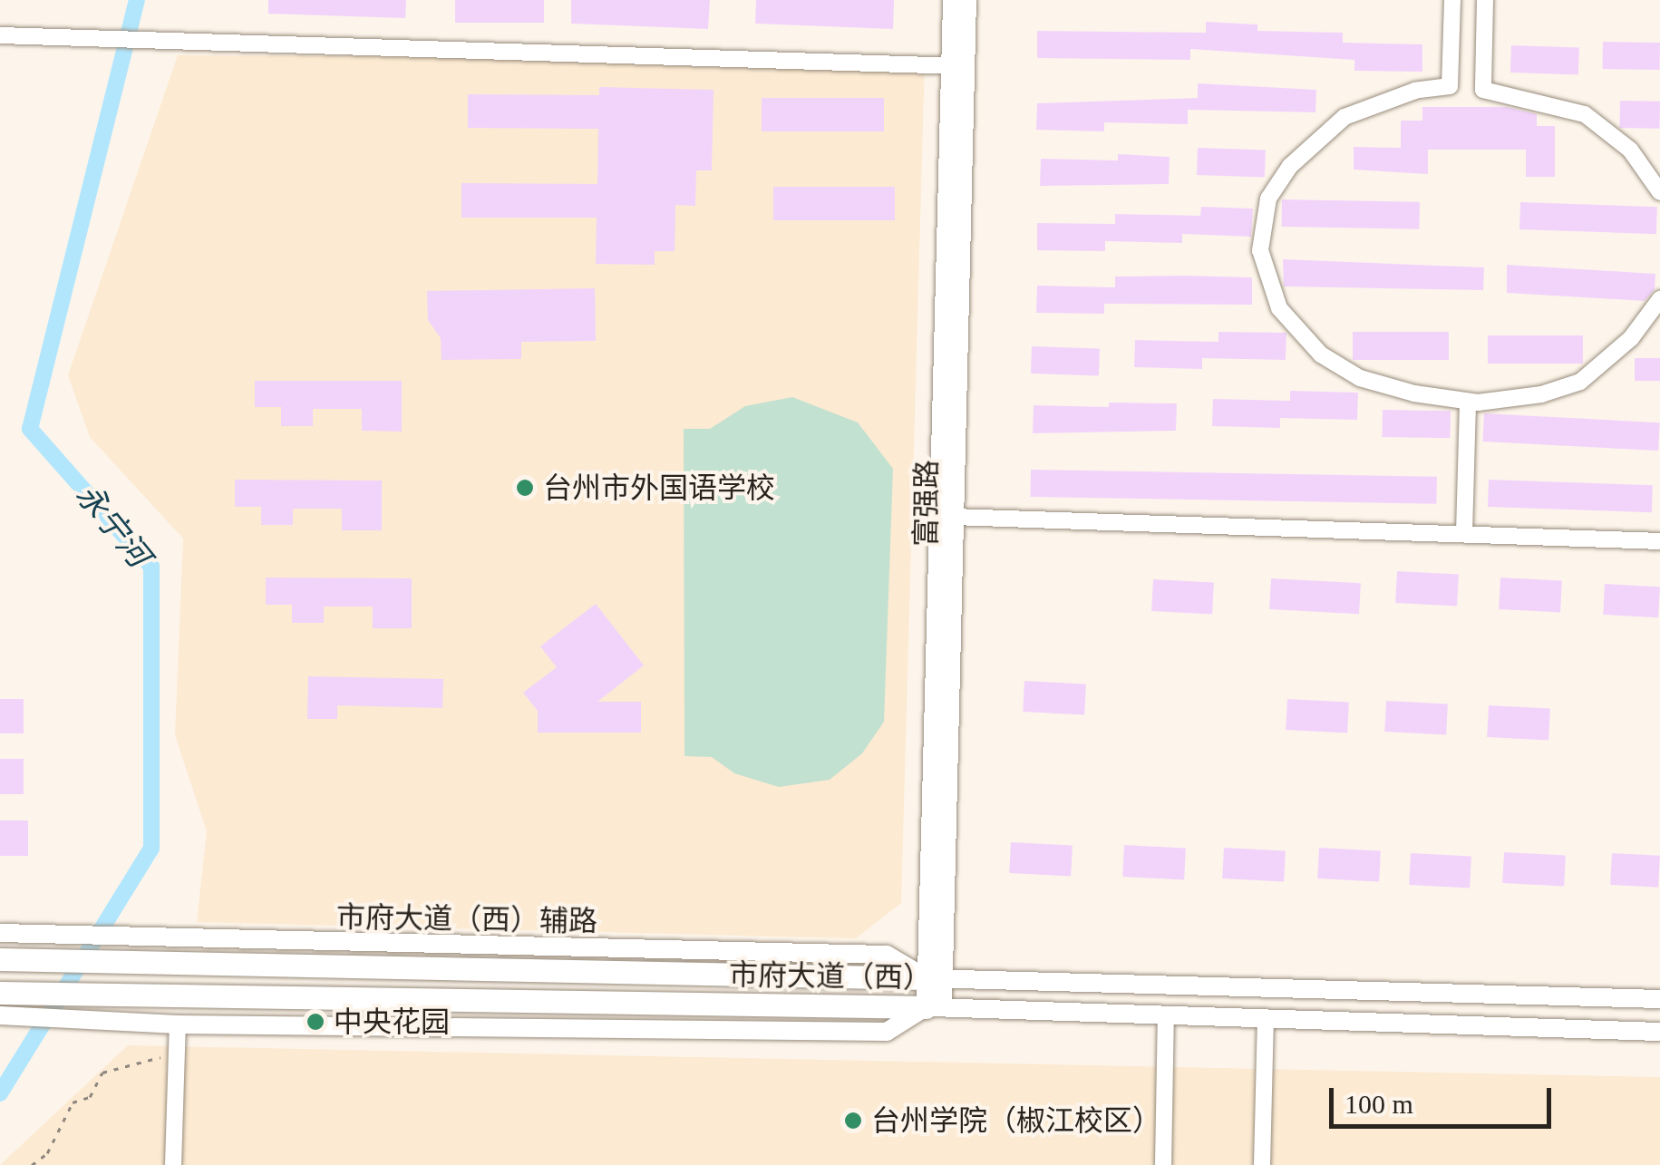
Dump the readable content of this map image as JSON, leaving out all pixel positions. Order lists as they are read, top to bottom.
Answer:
{
  "streets": {
    "highway": ["市府大道（西）"],
    "main road": ["富强路", "市府大道（西）辅路"]
  },
  "crossings": [
    ["富强路", "市府大道（西）辅路"],
    ["富强路", "市府大道（西）"],
    ["市府大道（西）辅路", "市府大道（西）"]
  ],
  "water": ["永宁河"],
  "places": ["台州市外国语学校", "中央花园", "台州学院（椒江校区）"],
  "scale_bar": "100 m"
}
